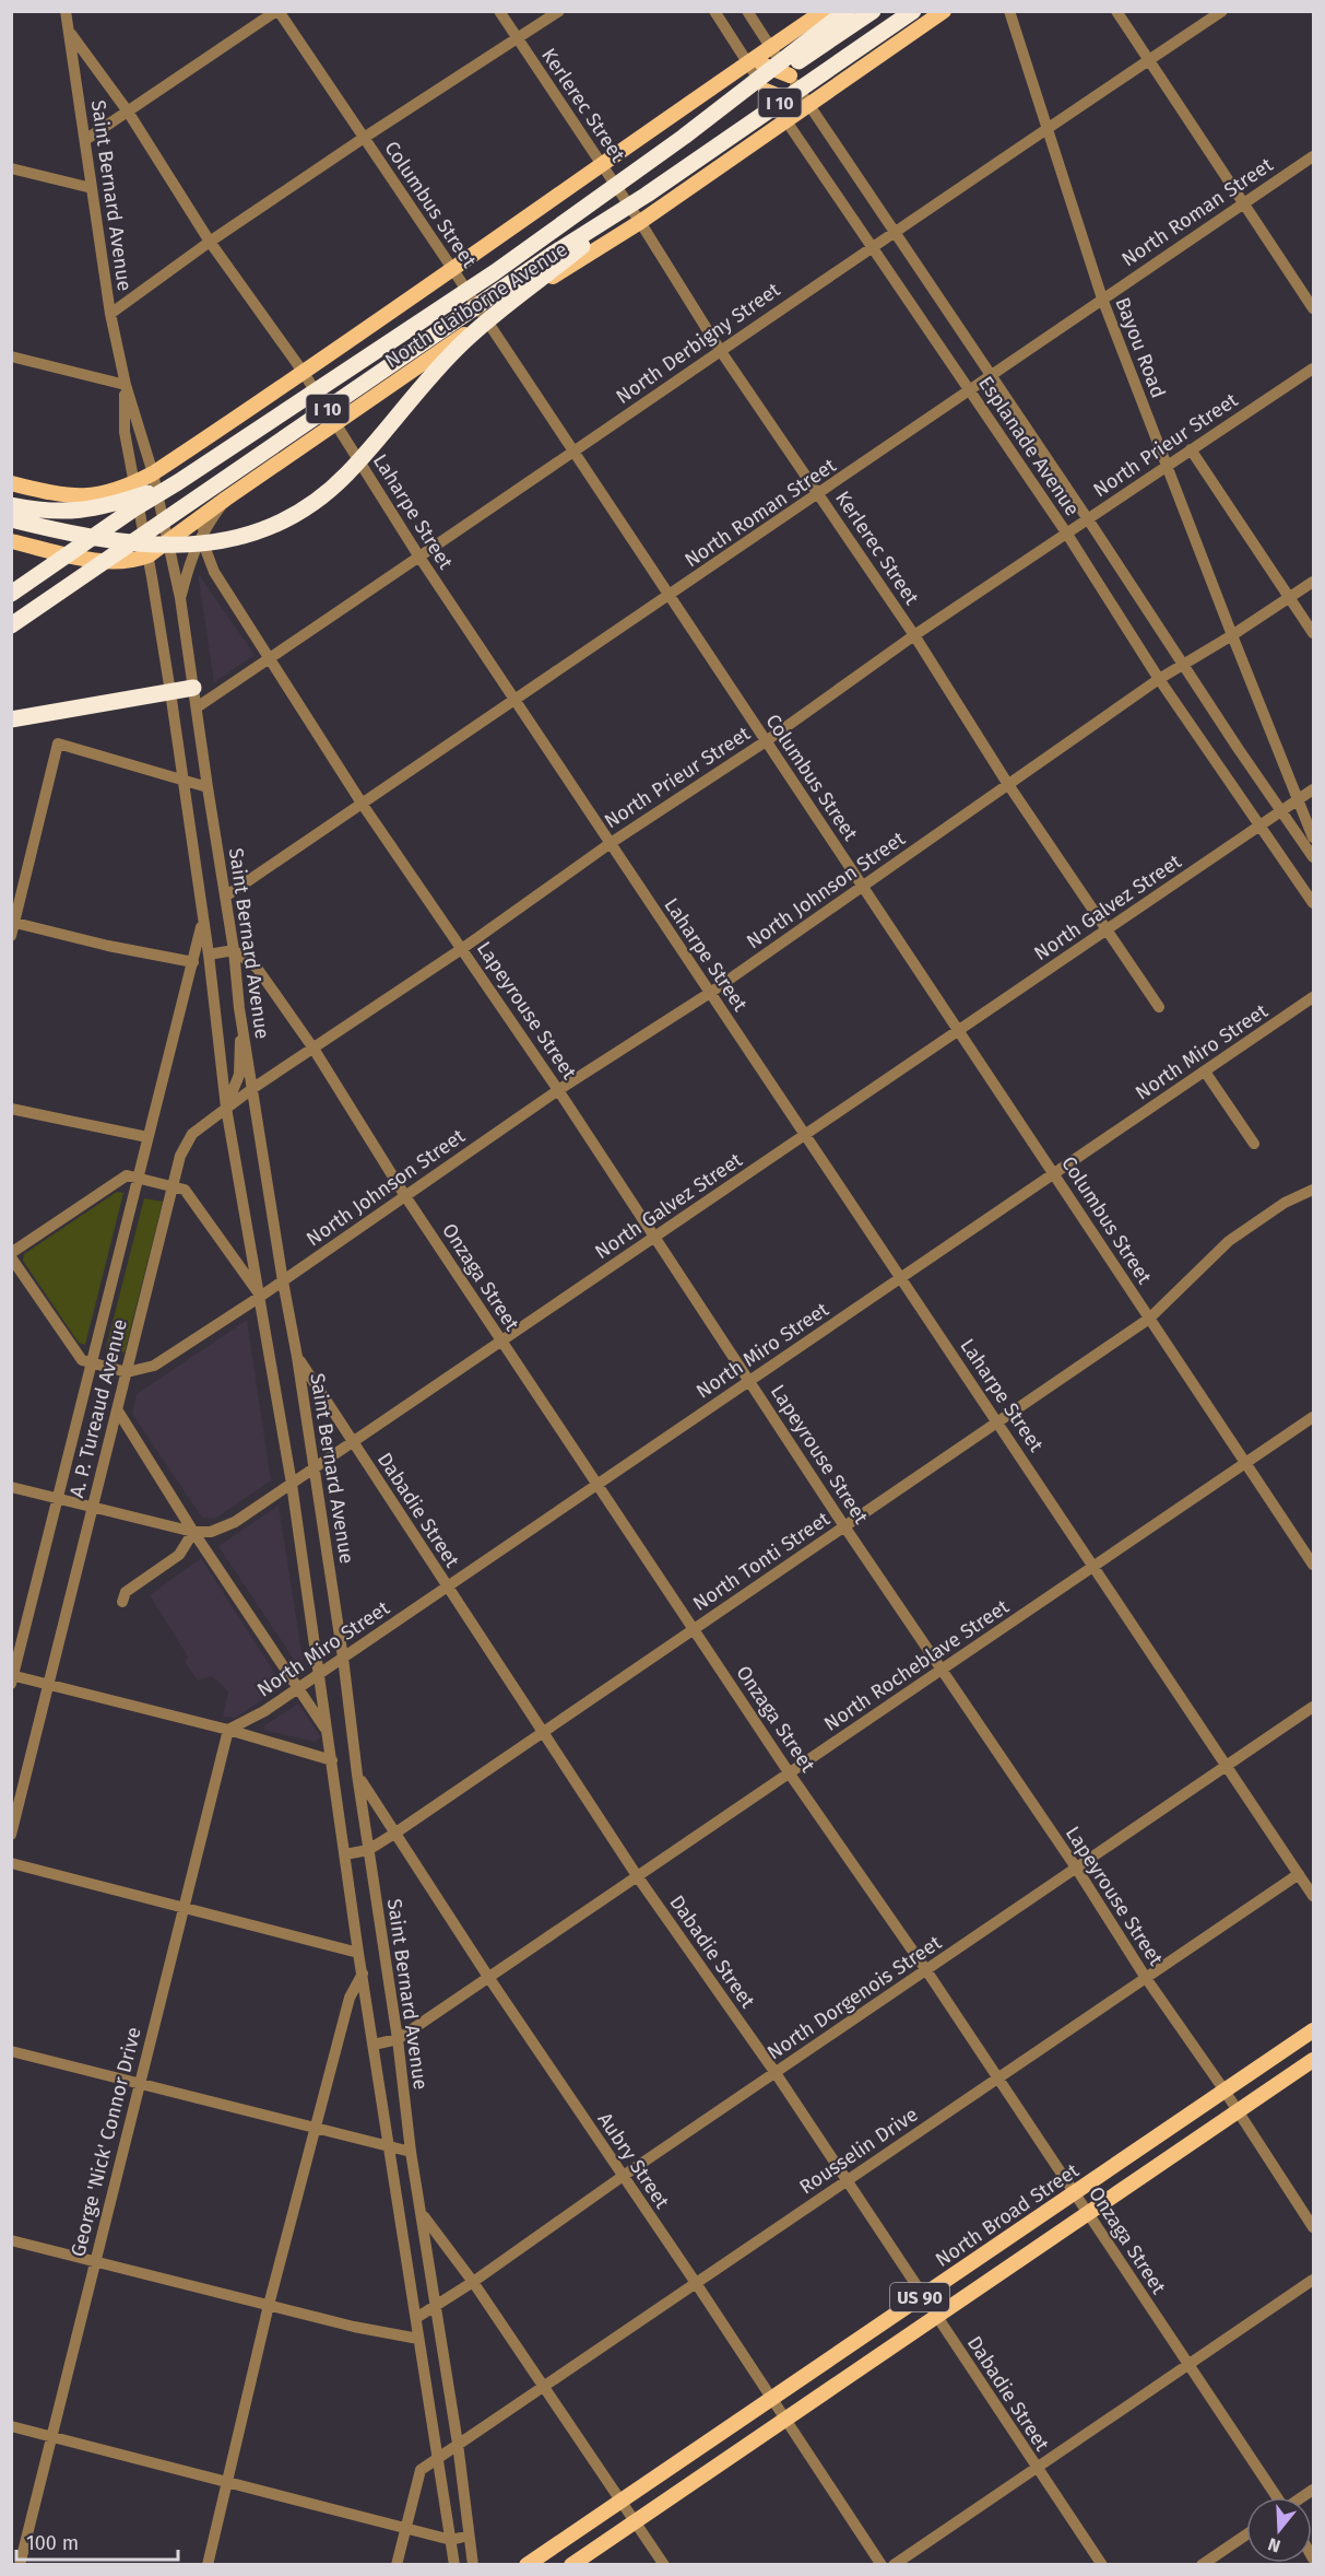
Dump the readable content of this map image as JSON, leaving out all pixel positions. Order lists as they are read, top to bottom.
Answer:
{
  "streets": {
    "highway": ["I 10"],
    "main road": ["North Claiborne Avenue", "North Broad Street", "US 90"],
    "street": [
      "Kerlerec Street",
      "Saint Bernard Avenue",
      "Columbus Street",
      "North Roman Street",
      "North Derbigny Street",
      "Bayou Road",
      "North Prieur Street",
      "Esplanade Avenue",
      "Laharpe Street",
      "North Johnson Street",
      "North Galvez Street",
      "Lapeyrouse Street",
      "North Miro Street",
      "Onzaga Street",
      "A. P. Tureaud Avenue",
      "Dabadie Street",
      "North Tonti Street",
      "North Rocheblave Street",
      "North Dorgenois Street",
      "George 'Nick' Connor Drive",
      "Rousselin Drive",
      "Aubry Street"
    ]
  },
  "crossings": [
    ["Kerlerec Street", "North Roman Street"],
    ["Kerlerec Street", "North Claiborne Avenue"],
    ["Kerlerec Street", "North Derbigny Street"],
    ["Kerlerec Street", "North Prieur Street"],
    ["Kerlerec Street", "North Johnson Street"],
    ["Kerlerec Street", "North Galvez Street"],
    ["Saint Bernard Avenue", "North Roman Street"],
    ["Saint Bernard Avenue", "North Claiborne Avenue"],
    ["Saint Bernard Avenue", "North Derbigny Street"],
    ["Saint Bernard Avenue", "North Prieur Street"],
    ["Saint Bernard Avenue", "Laharpe Street"],
    ["Saint Bernard Avenue", "North Johnson Street"],
    ["Saint Bernard Avenue", "North Galvez Street"],
    ["Saint Bernard Avenue", "North Miro Street"],
    ["Saint Bernard Avenue", "Onzaga Street"],
    ["Saint Bernard Avenue", "A. P. Tureaud Avenue"],
    ["Saint Bernard Avenue", "Dabadie Street"],
    ["Saint Bernard Avenue", "North Tonti Street"],
    ["Saint Bernard Avenue", "North Rocheblave Street"],
    ["Saint Bernard Avenue", "North Dorgenois Street"],
    ["Saint Bernard Avenue", "Rousselin Drive"],
    ["Saint Bernard Avenue", "Aubry Street"],
    ["Columbus Street", "North Roman Street"],
    ["Columbus Street", "North Claiborne Avenue"],
    ["Columbus Street", "North Derbigny Street"],
    ["Columbus Street", "North Prieur Street"],
    ["Columbus Street", "North Johnson Street"],
    ["Columbus Street", "North Galvez Street"],
    ["Columbus Street", "North Miro Street"],
    ["Columbus Street", "North Tonti Street"],
    ["Columbus Street", "North Rocheblave Street"],
    ["North Roman Street", "Bayou Road"],
    ["North Roman Street", "Esplanade Avenue"],
    ["North Roman Street", "Laharpe Street"],
    ["North Roman Street", "Lapeyrouse Street"],
    ["North Claiborne Avenue", "Esplanade Avenue"],
    ["North Claiborne Avenue", "Laharpe Street"],
    ["North Derbigny Street", "Bayou Road"],
    ["North Derbigny Street", "Esplanade Avenue"],
    ["North Derbigny Street", "Laharpe Street"],
    ["North Derbigny Street", "Lapeyrouse Street"],
    ["Bayou Road", "North Prieur Street"],
    ["Bayou Road", "North Johnson Street"],
    ["Bayou Road", "North Galvez Street"],
    ["North Prieur Street", "Esplanade Avenue"],
    ["North Prieur Street", "Laharpe Street"],
    ["North Prieur Street", "Lapeyrouse Street"],
    ["North Prieur Street", "Onzaga Street"],
    ["North Prieur Street", "A. P. Tureaud Avenue"],
    ["Esplanade Avenue", "North Johnson Street"],
    ["Esplanade Avenue", "North Galvez Street"],
    ["Laharpe Street", "North Johnson Street"],
    ["Laharpe Street", "North Galvez Street"],
    ["Laharpe Street", "North Miro Street"],
    ["Laharpe Street", "North Tonti Street"],
    ["Laharpe Street", "North Rocheblave Street"],
    ["Laharpe Street", "North Dorgenois Street"],
    ["Laharpe Street", "Rousselin Drive"],
    ["North Johnson Street", "Lapeyrouse Street"],
    ["North Johnson Street", "Onzaga Street"],
    ["North Johnson Street", "A. P. Tureaud Avenue"],
    ["North Galvez Street", "Lapeyrouse Street"],
    ["North Galvez Street", "Onzaga Street"],
    ["North Galvez Street", "A. P. Tureaud Avenue"],
    ["North Galvez Street", "Dabadie Street"],
    ["Lapeyrouse Street", "North Miro Street"],
    ["Lapeyrouse Street", "North Tonti Street"],
    ["Lapeyrouse Street", "North Rocheblave Street"],
    ["Lapeyrouse Street", "North Dorgenois Street"],
    ["Lapeyrouse Street", "Rousselin Drive"],
    ["Lapeyrouse Street", "North Broad Street"],
    ["Lapeyrouse Street", "US 90"],
    ["North Miro Street", "Onzaga Street"],
    ["North Miro Street", "Dabadie Street"],
    ["North Miro Street", "George 'Nick' Connor Drive"],
    ["Onzaga Street", "North Tonti Street"],
    ["Onzaga Street", "North Rocheblave Street"],
    ["Onzaga Street", "North Dorgenois Street"],
    ["Onzaga Street", "Rousselin Drive"],
    ["Onzaga Street", "North Broad Street"],
    ["Onzaga Street", "US 90"],
    ["Dabadie Street", "North Tonti Street"],
    ["Dabadie Street", "North Rocheblave Street"],
    ["Dabadie Street", "North Dorgenois Street"],
    ["Dabadie Street", "Rousselin Drive"],
    ["Dabadie Street", "North Broad Street"],
    ["Dabadie Street", "US 90"],
    ["North Tonti Street", "Aubry Street"],
    ["North Rocheblave Street", "Aubry Street"],
    ["North Dorgenois Street", "Aubry Street"],
    ["Rousselin Drive", "Aubry Street"],
    ["Aubry Street", "North Broad Street"],
    ["Aubry Street", "US 90"]
  ],
  "scale_bar": "100 m",
  "north": "bottom"
}
